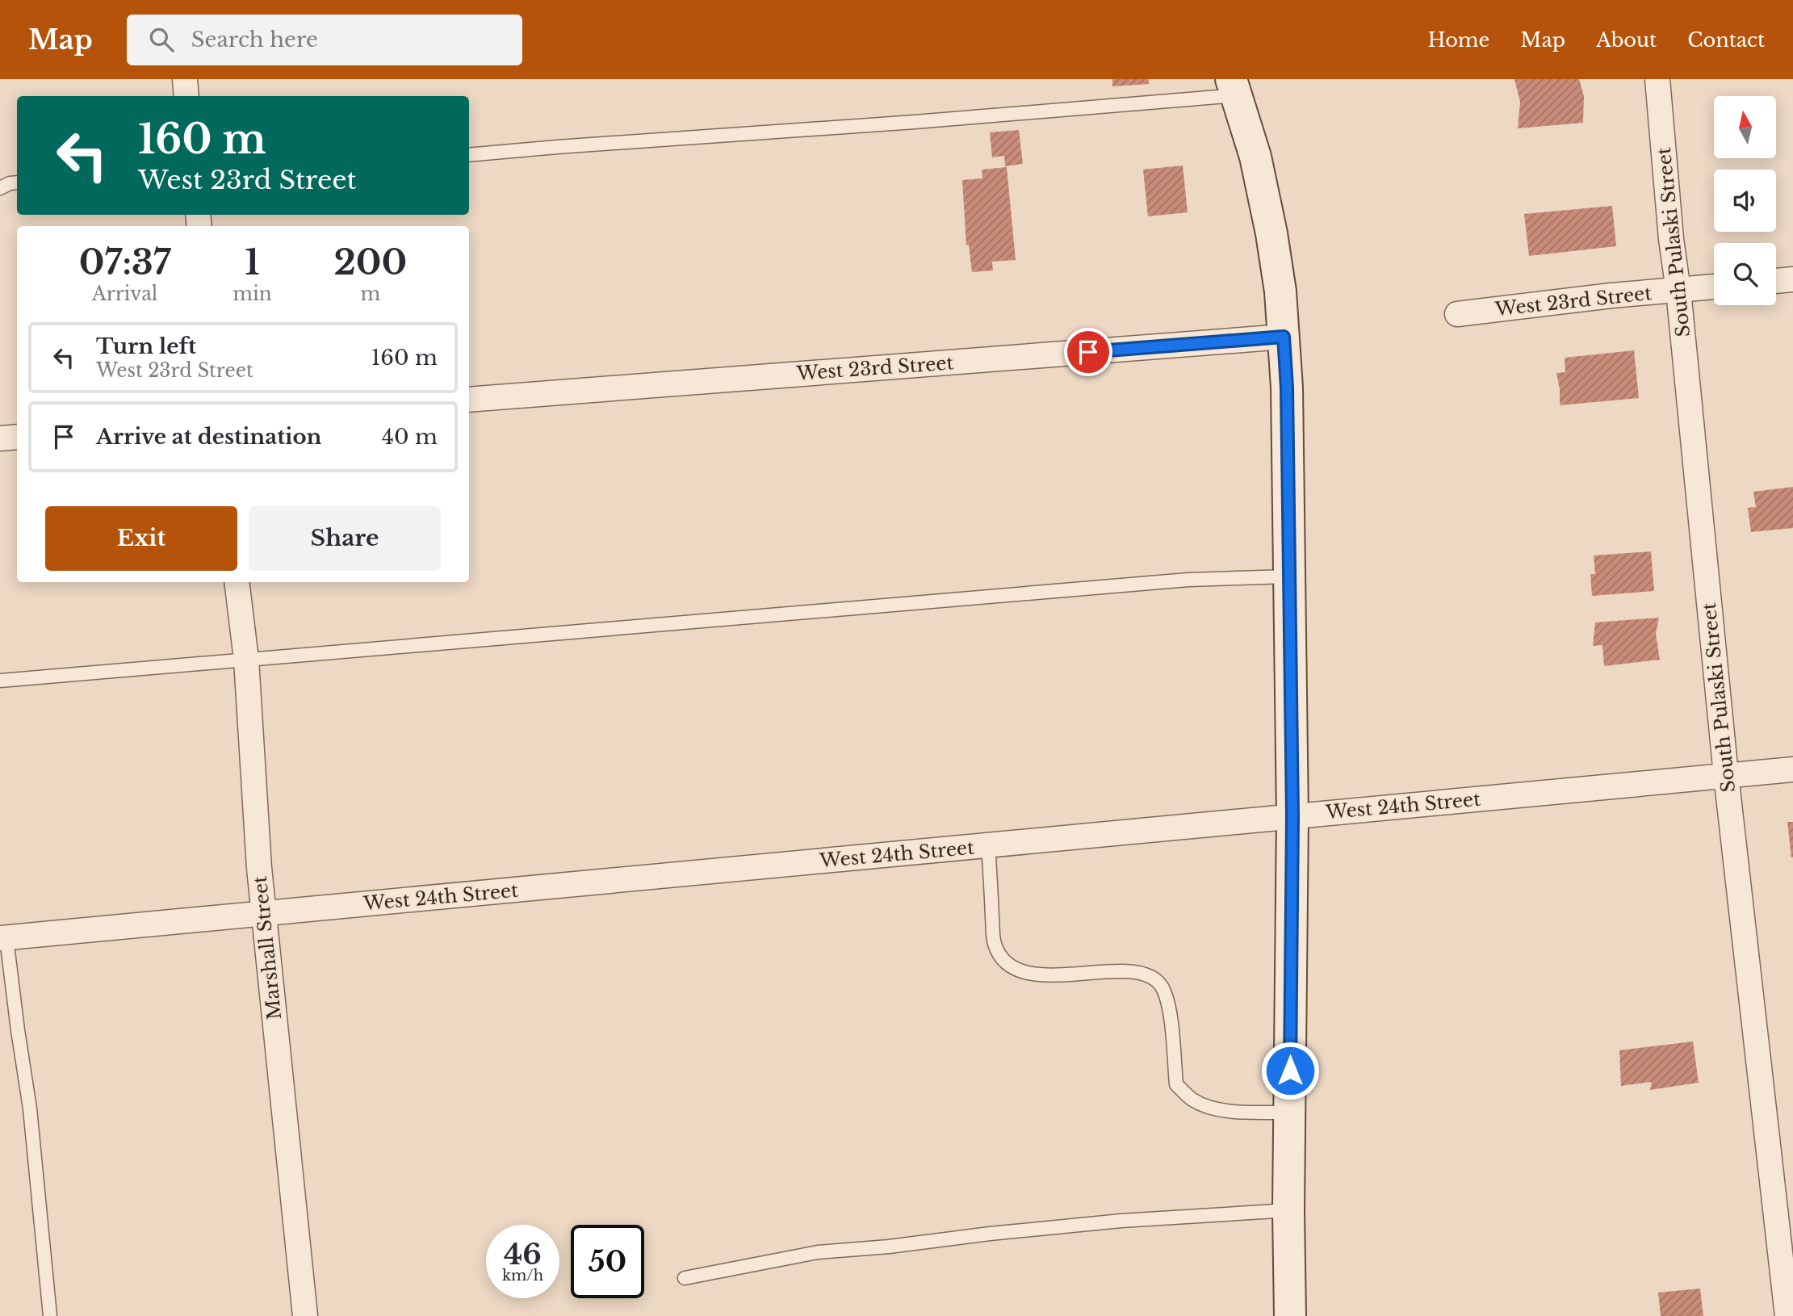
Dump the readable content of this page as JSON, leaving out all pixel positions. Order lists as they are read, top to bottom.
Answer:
{
  "streets": {
    "street": [
      "South Pulaski Street",
      "West 23rd Street",
      "West 24th Street",
      "Marshall Street"
    ]
  },
  "crossings": [
    ["South Pulaski Street", "West 23rd Street"],
    ["South Pulaski Street", "West 24th Street"],
    ["West 24th Street", "Marshall Street"]
  ],
  "north": "top",
  "page": {
    "header": "Map",
    "search": "Search here",
    "nav": [
      "Home",
      "Map",
      "About",
      "Contact"
    ],
    "turn": ["160 m", "West 23rd Street"],
    "eta": [
      "07:37",
      "Arrival",
      "1",
      "min",
      "200",
      "m"
    ],
    "list": [
      {
        "name": "Turn left",
        "note": "West 23rd Street",
        "value": "160 m"
      },
      {
        "name": "Arrive at destination",
        "value": "40 m"
      }
    ],
    "buttons": ["Exit", "Share"],
    "speed": "46 km/h",
    "limit": "50"
  }
}
